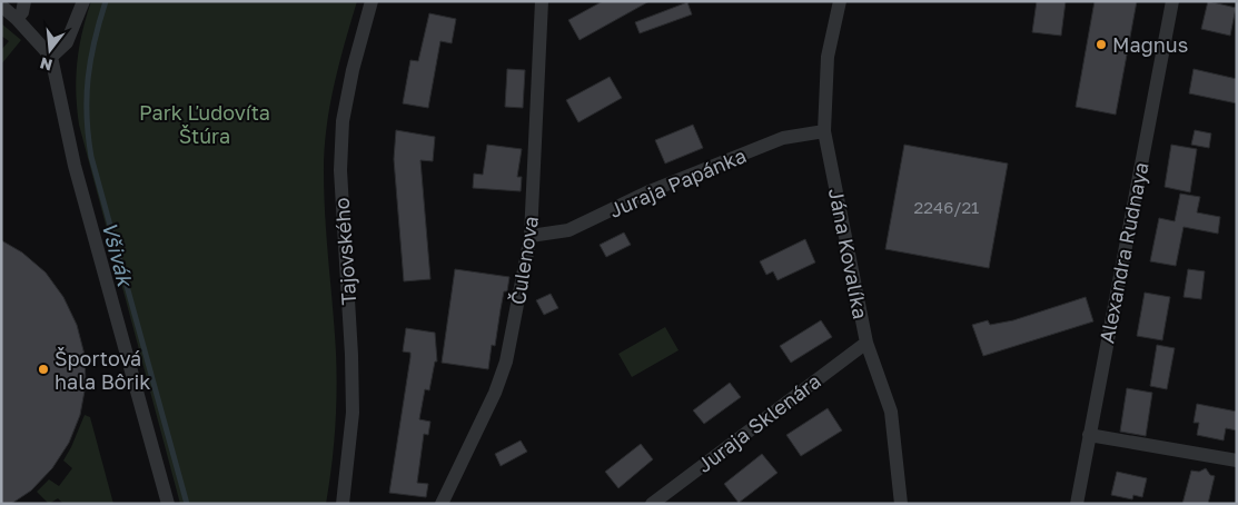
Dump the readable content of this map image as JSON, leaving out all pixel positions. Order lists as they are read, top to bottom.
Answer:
{
  "streets": {
    "street": [
      "Juraja Papánka",
      "Tajovského",
      "Alexandra Rudnaya",
      "Jána Kovalíka",
      "Čulenova",
      "Juraja Sklenára"
    ]
  },
  "crossings": [
    ["Juraja Papánka", "Jána Kovalíka"],
    ["Juraja Papánka", "Čulenova"],
    ["Jána Kovalíka", "Juraja Sklenára"]
  ],
  "water": ["Všivák"],
  "parks": ["Park Ľudovíta Štúra"],
  "places": ["Magnus", "Športová hala Bôrik"],
  "house_numbers": ["2246/21"],
  "north": "bottom"
}
